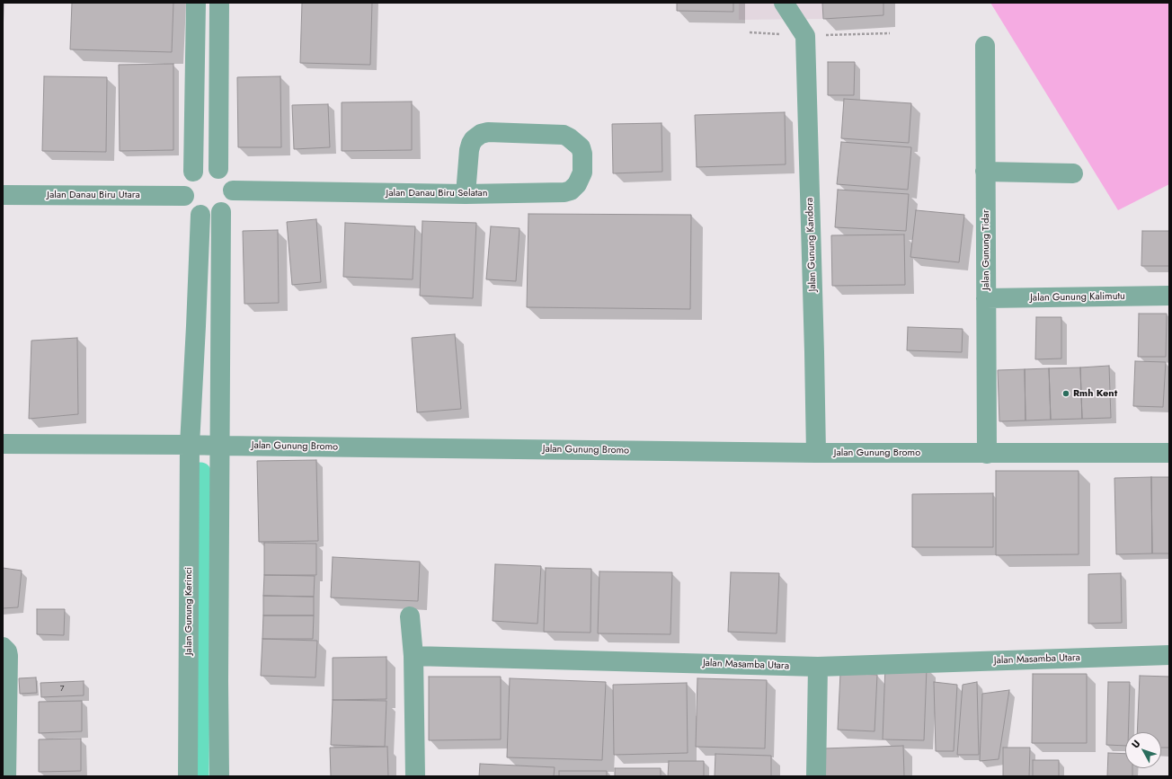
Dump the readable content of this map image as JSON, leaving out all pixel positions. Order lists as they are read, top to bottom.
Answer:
{
  "streets": {
    "street": [
      "Jalan Danau Biru Selatan",
      "Jalan Danau Biru Utara",
      "Jalan Gunung Kandora",
      "Jalan Gunung Tidar",
      "Jalan Gunung Kalimutu",
      "Jalan Gunung Bromo",
      "Jalan Gunung Kerinci",
      "Jalan Masamba Utara"
    ]
  },
  "crossings": [
    ["Jalan Danau Biru Selatan", "Jalan Danau Biru Utara"],
    ["Jalan Danau Biru Selatan", "Jalan Gunung Kerinci"],
    ["Jalan Danau Biru Utara", "Jalan Gunung Kerinci"],
    ["Jalan Gunung Kandora", "Jalan Gunung Bromo"],
    ["Jalan Gunung Tidar", "Jalan Gunung Kalimutu"],
    ["Jalan Gunung Tidar", "Jalan Gunung Bromo"],
    ["Jalan Gunung Bromo", "Jalan Gunung Kerinci"]
  ],
  "places": ["Rmh Kent"],
  "house_numbers": ["7"],
  "north": "top left"
}
